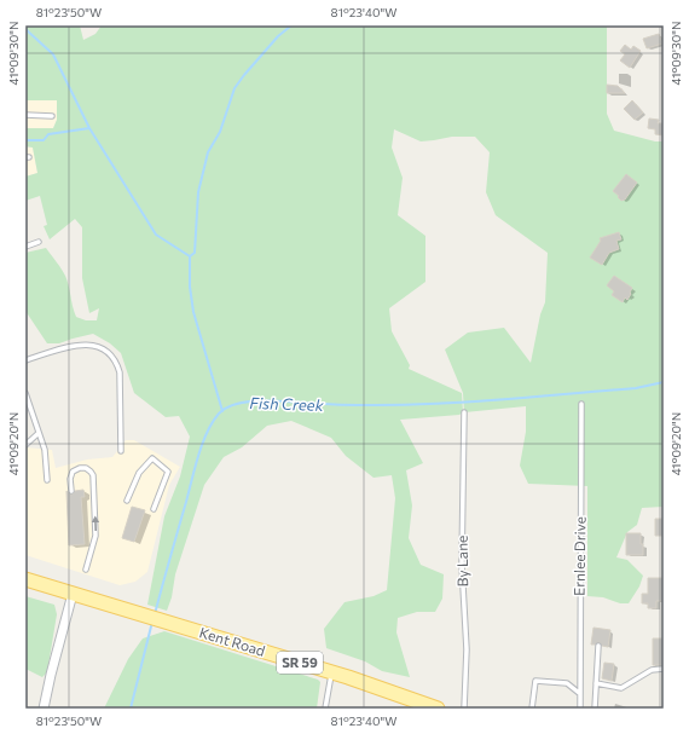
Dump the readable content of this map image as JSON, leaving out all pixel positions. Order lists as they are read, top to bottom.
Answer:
{
  "streets": {
    "main road": ["Kent Road", "SR 59"],
    "lane": ["Ernlee Drive", "By Lane"]
  },
  "water": ["Fish Creek"],
  "coordinates": [
    "81°23'50\"W",
    "81°23'40\"W",
    "41°09'30\"N",
    "41°09'20\"N"
  ]
}
